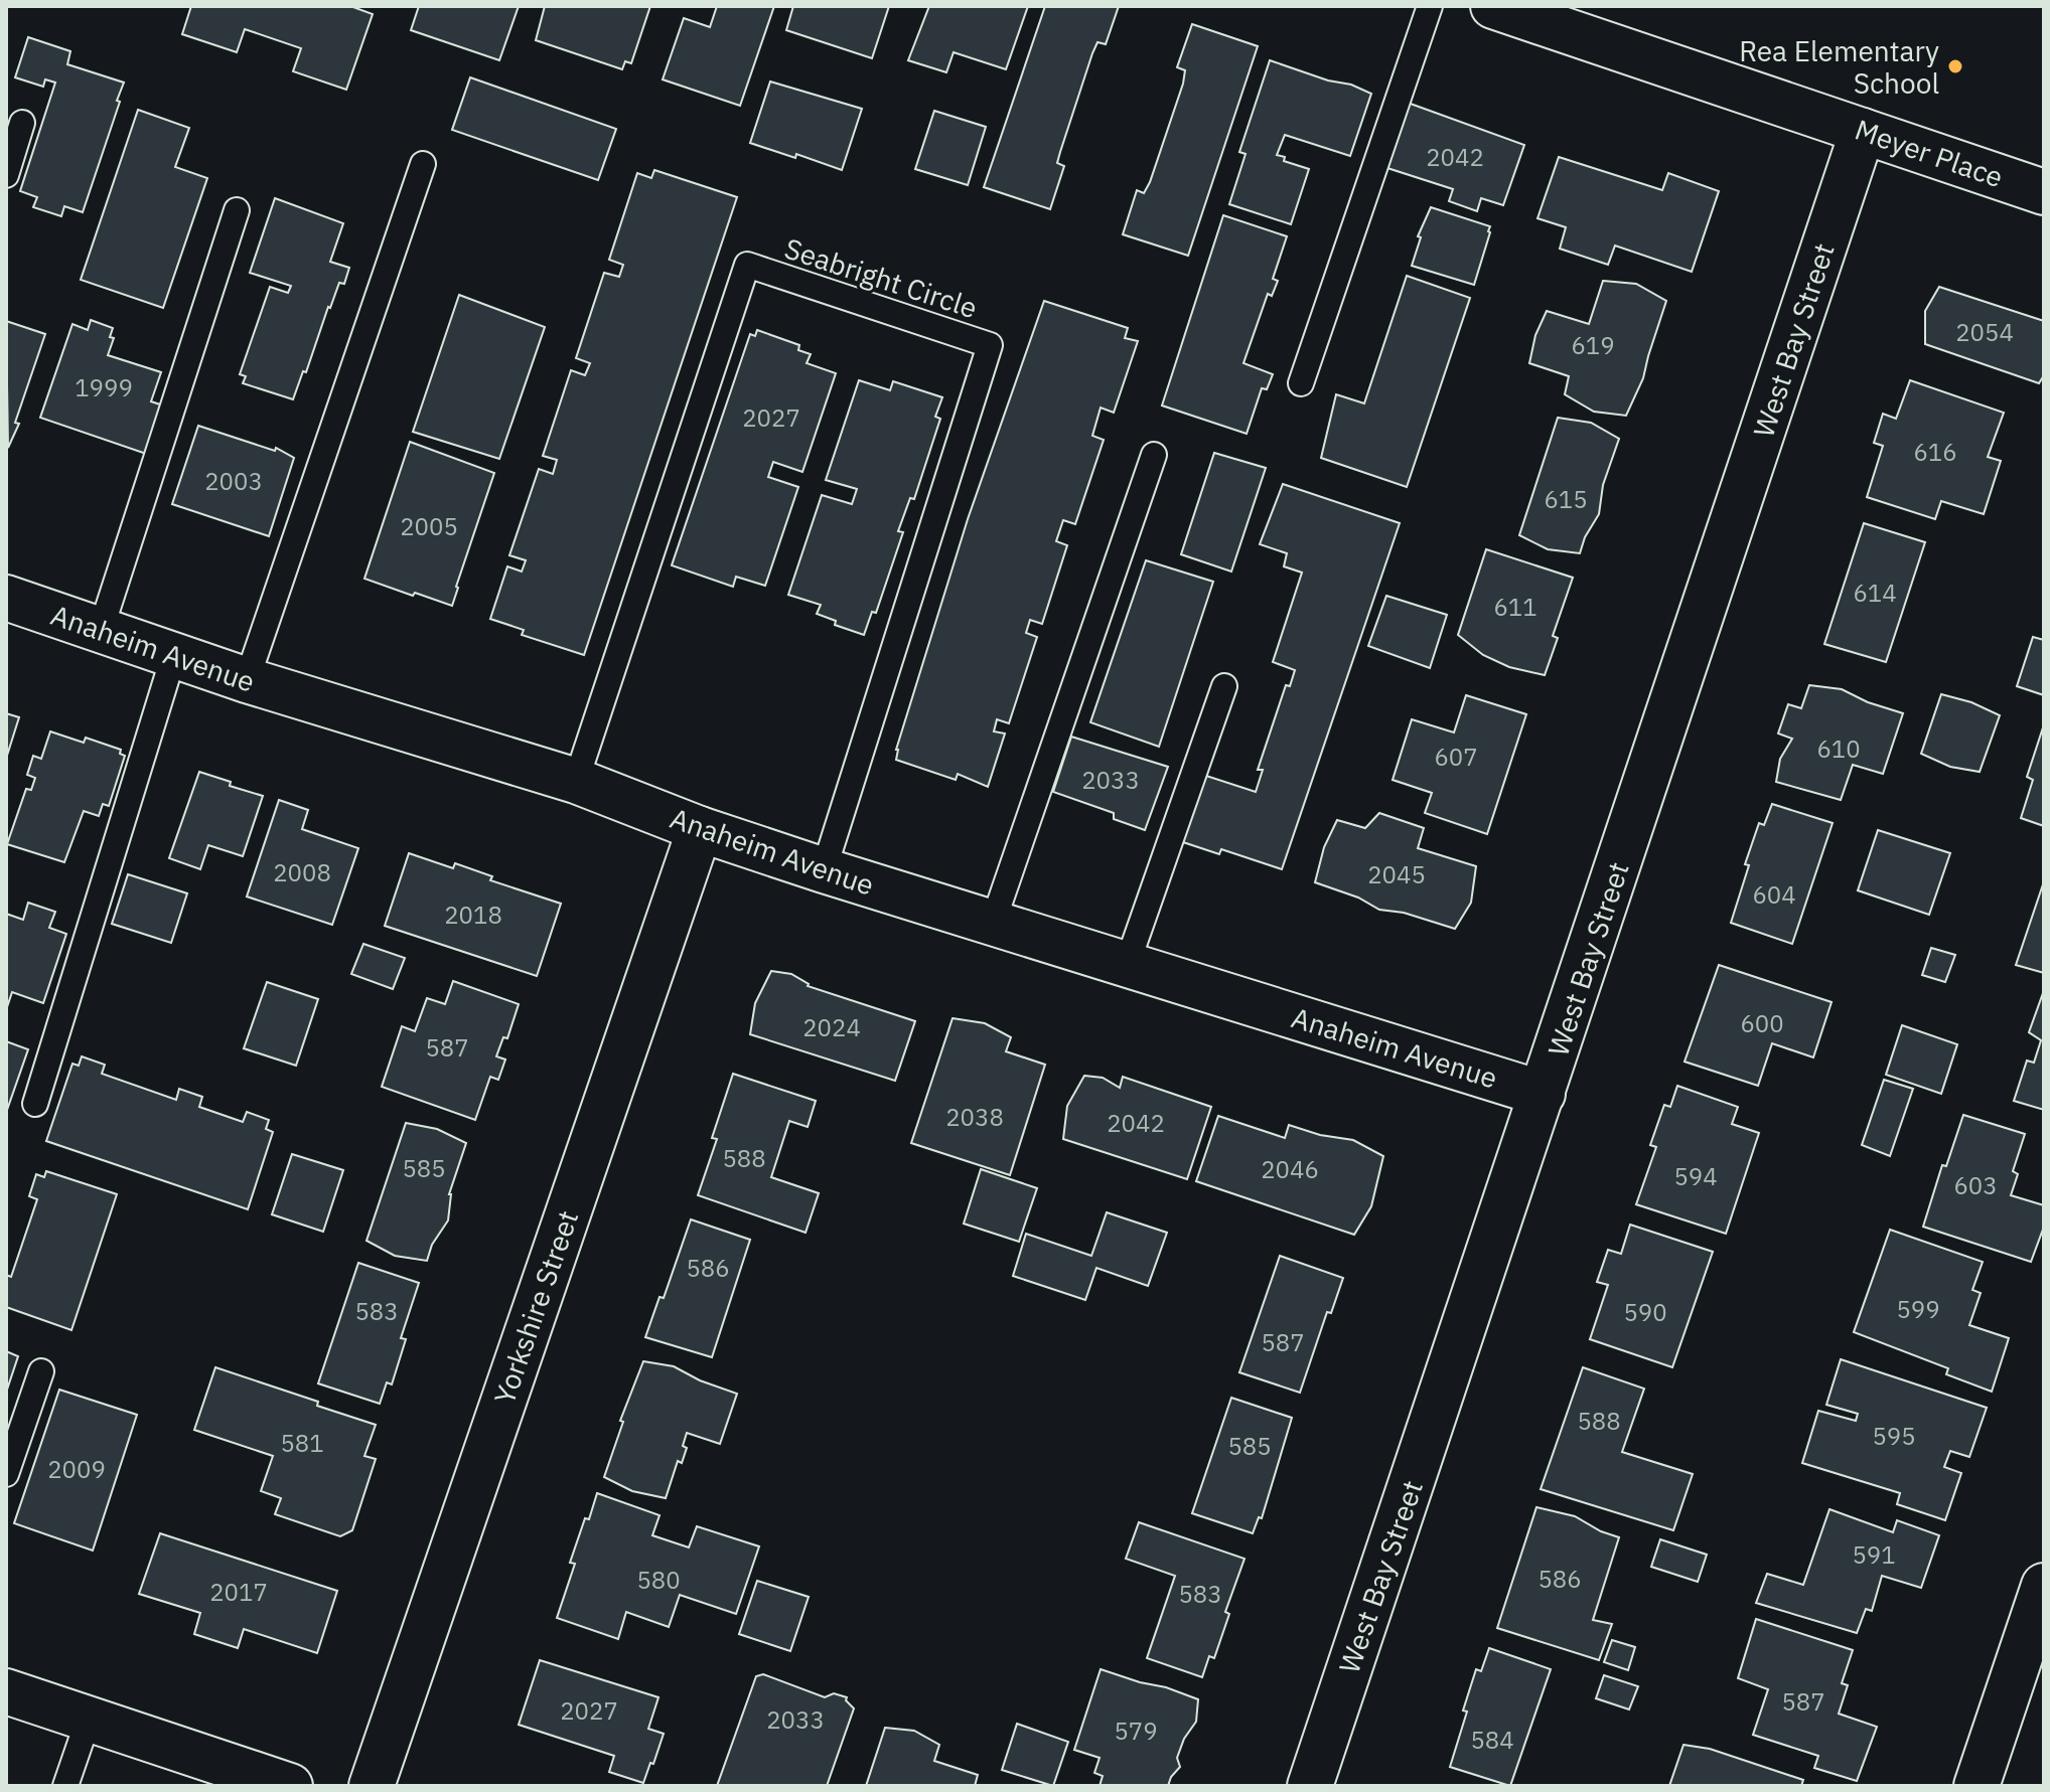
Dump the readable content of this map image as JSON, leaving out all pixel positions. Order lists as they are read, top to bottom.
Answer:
{
  "streets": {
    "street": [
      "Meyer Place",
      "West Bay Street",
      "Anaheim Avenue",
      "Yorkshire Street"
    ],
    "lane": ["Seabright Circle"]
  },
  "crossings": [
    ["Meyer Place", "West Bay Street"],
    ["Seabright Circle", "Anaheim Avenue"],
    ["West Bay Street", "Anaheim Avenue"],
    ["Anaheim Avenue", "Yorkshire Street"]
  ],
  "places": ["Rea Elementary School"],
  "house_numbers": [
    "2042",
    "2054",
    "619",
    "1999",
    "2027",
    "616",
    "2003",
    "615",
    "2005",
    "614",
    "611",
    "610",
    "607",
    "2033",
    "2008",
    "2045",
    "604",
    "2018",
    "600",
    "2024",
    "587",
    "2038",
    "2042",
    "588",
    "585",
    "2046",
    "594",
    "603",
    "586",
    "599",
    "583",
    "590",
    "587",
    "588",
    "595",
    "581",
    "585",
    "2009",
    "591",
    "586",
    "580",
    "2017",
    "583",
    "587",
    "2027",
    "2033",
    "579",
    "584"
  ]
}
